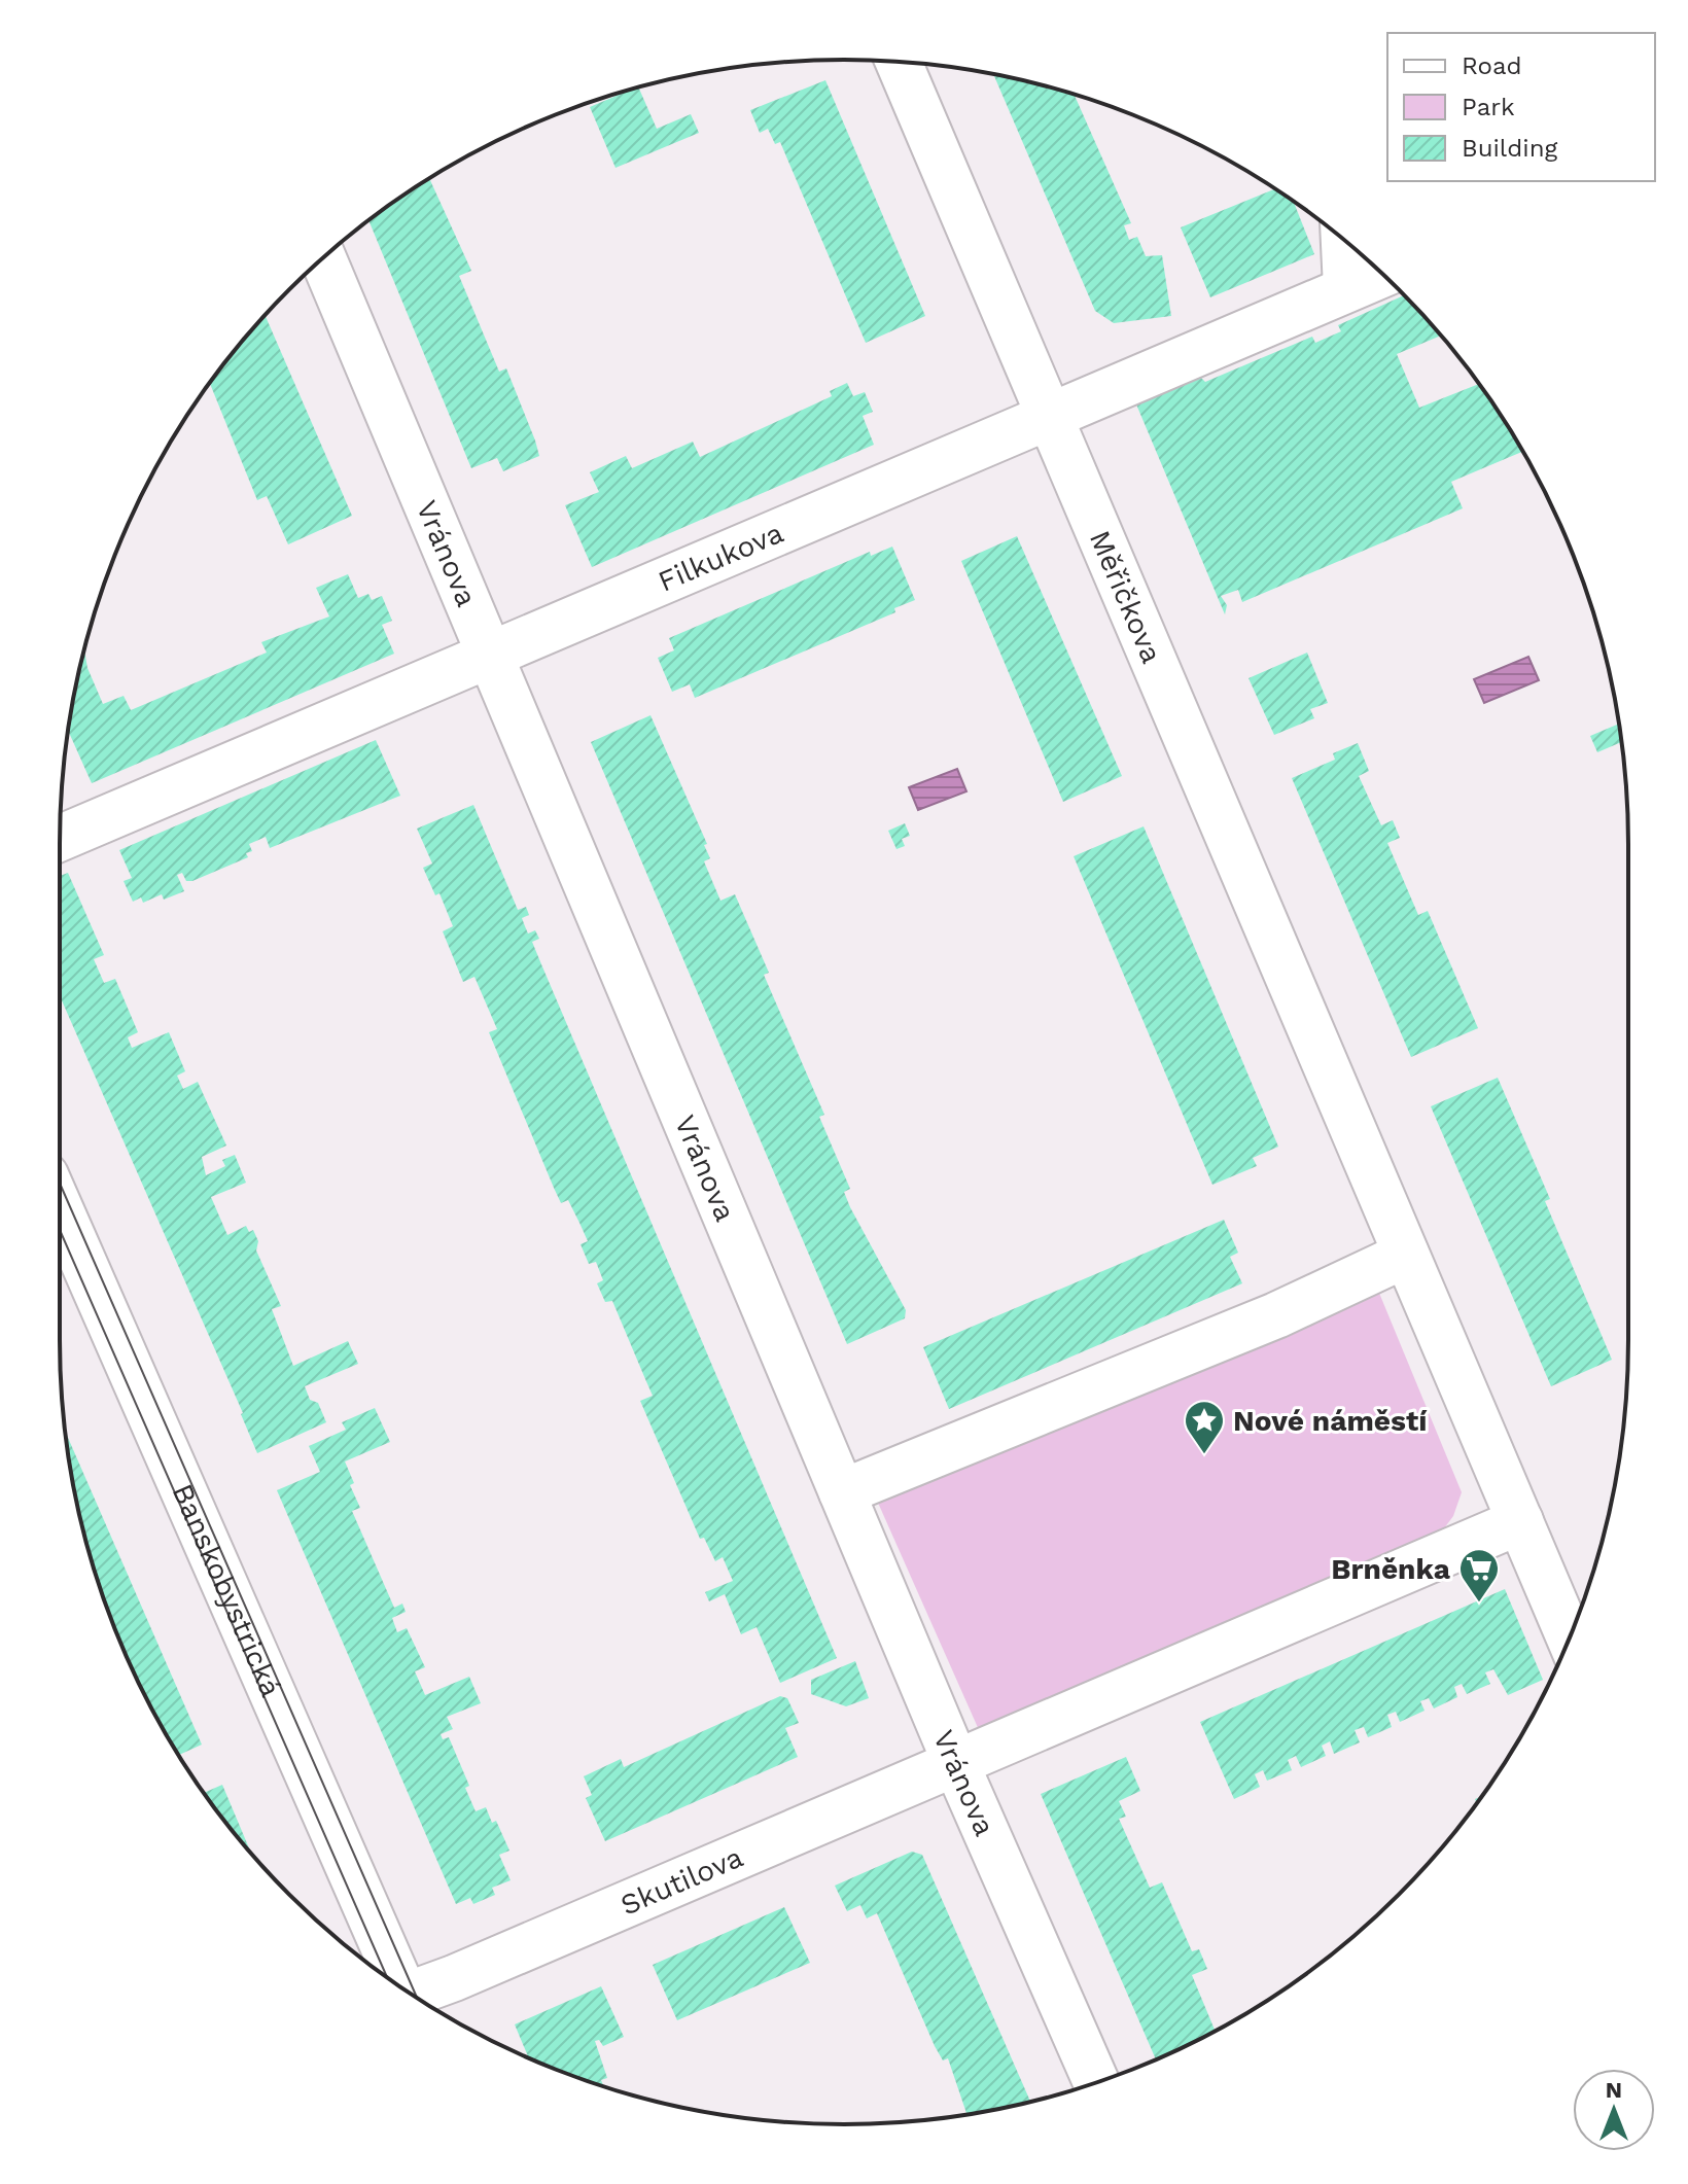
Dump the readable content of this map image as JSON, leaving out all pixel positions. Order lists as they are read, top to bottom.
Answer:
{
  "streets": {
    "street": [
      "Vránova",
      "Filkukova",
      "Měřičkova",
      "Banskobystrická",
      "Skutilova"
    ]
  },
  "crossings": [
    ["Vránova", "Filkukova"],
    ["Vránova", "Skutilova"],
    ["Filkukova", "Měřičkova"]
  ],
  "places": {
    "place": ["Nové náměstí"],
    "supermarket": ["Brněnka"]
  },
  "legend": ["Road", "Park", "Building"],
  "north": "top"
}
